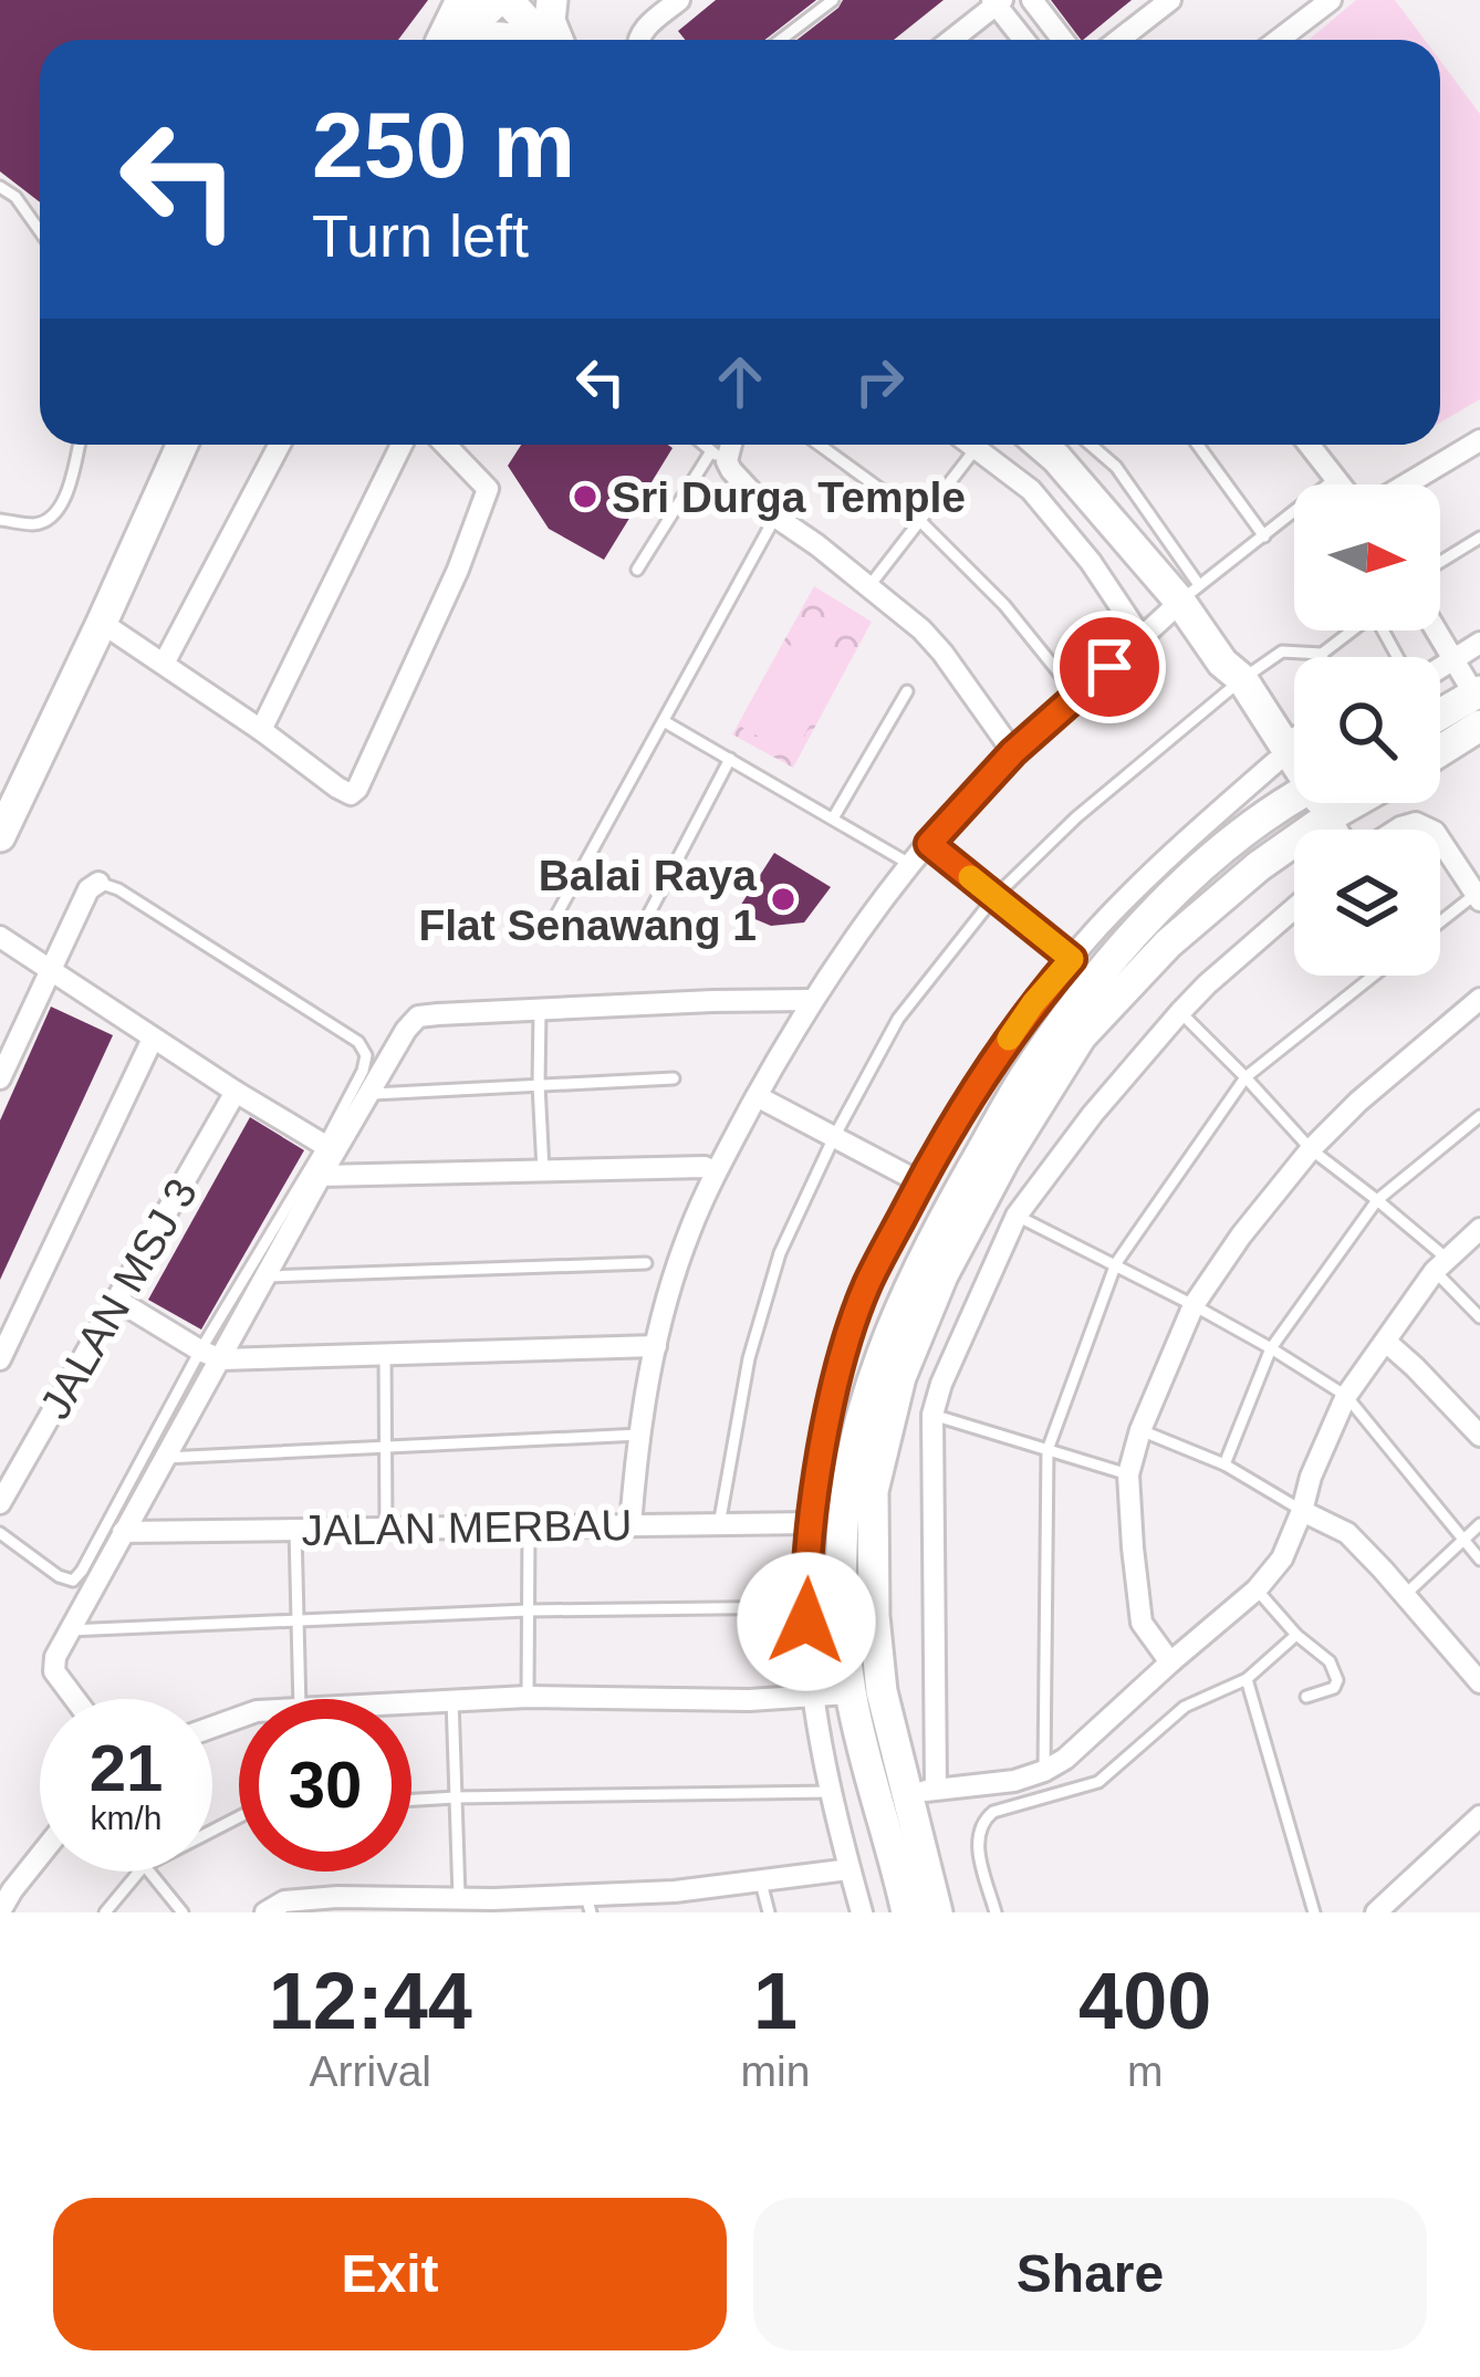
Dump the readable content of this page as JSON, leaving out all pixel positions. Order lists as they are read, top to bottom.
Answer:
{
  "streets": {
    "street": ["JALAN MSJ 3", "JALAN MERBAU"]
  },
  "places": ["Sri Durga Temple", "Balai Raya Flat Senawang 1"],
  "north": "right",
  "page": {
    "turn": ["250 m", "Turn left"],
    "speed": "21 km/h",
    "limit": "30",
    "eta": [
      "12:44",
      "Arrival",
      "1",
      "min",
      "400",
      "m"
    ],
    "buttons": ["Exit", "Share"]
  }
}
